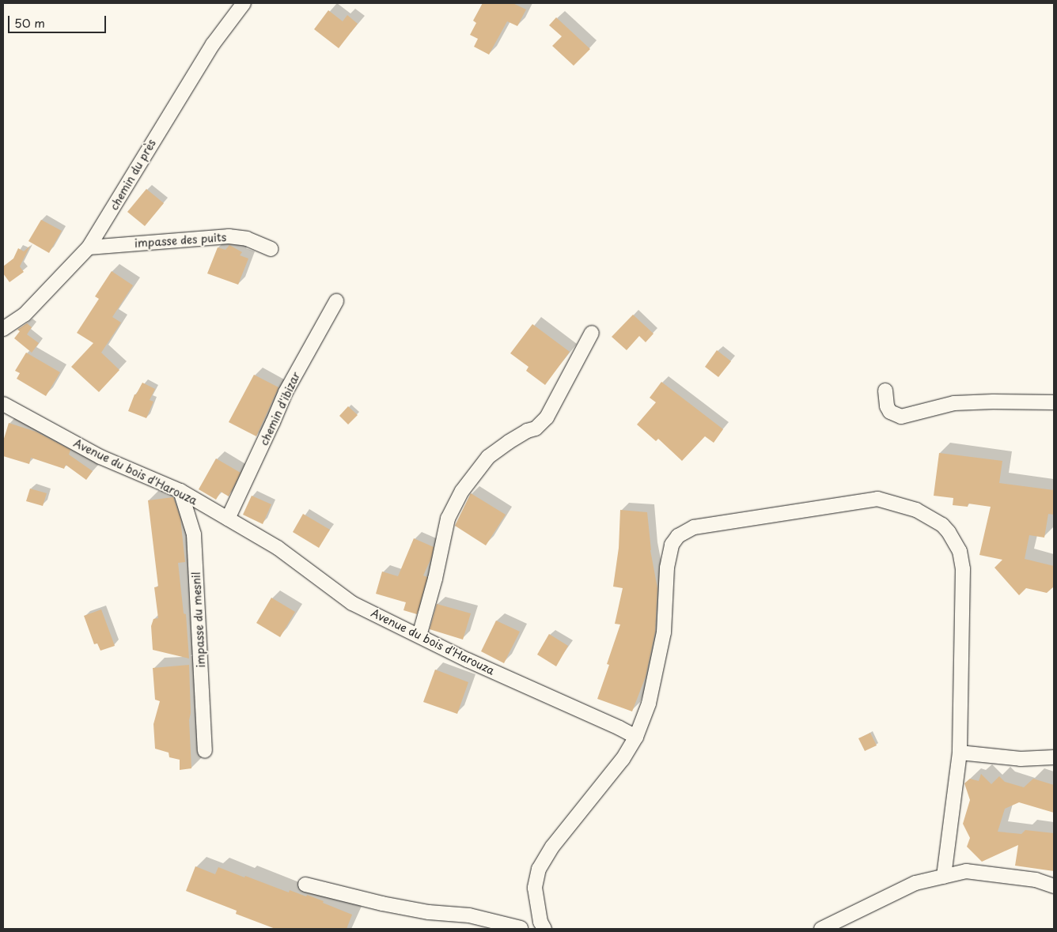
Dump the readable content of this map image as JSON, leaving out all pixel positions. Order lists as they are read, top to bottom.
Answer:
{
  "streets": {
    "street": [
      "chemin du près",
      "impasse des puits",
      "chemin d'ibizar",
      "Avenue du bois d'Harouza",
      "impasse du mesnil"
    ]
  },
  "crossings": [
    ["chemin du près", "impasse des puits"],
    ["chemin d'ibizar", "Avenue du bois d'Harouza"],
    ["Avenue du bois d'Harouza", "impasse du mesnil"]
  ],
  "scale_bar": "50 m"
}
